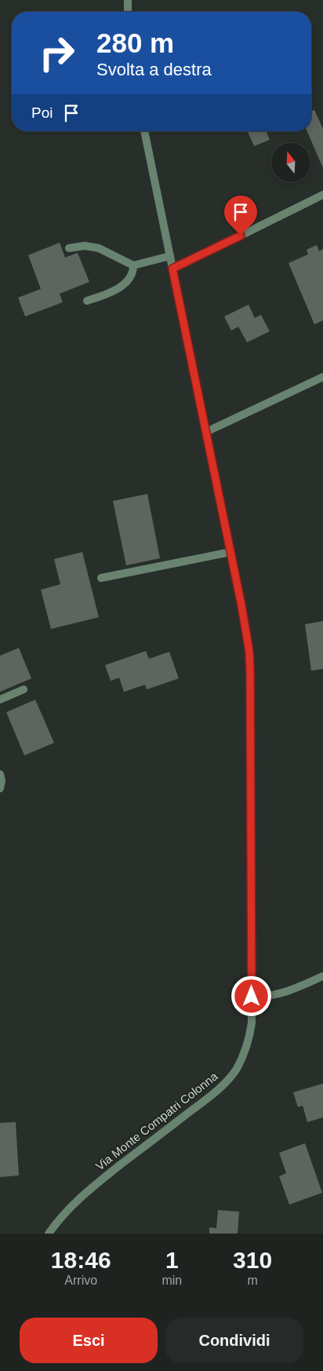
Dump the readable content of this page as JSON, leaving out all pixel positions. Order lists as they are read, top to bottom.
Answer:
{
  "streets": {
    "street": ["Via Monte Compatri Colonna"]
  },
  "north": "top",
  "page": {
    "turn": ["280 m", "Svolta a destra"],
    "then": "Poi",
    "eta": [
      "18:46",
      "Arrivo",
      "1",
      "min",
      "310",
      "m"
    ],
    "buttons": ["Esci", "Condividi"]
  }
}
